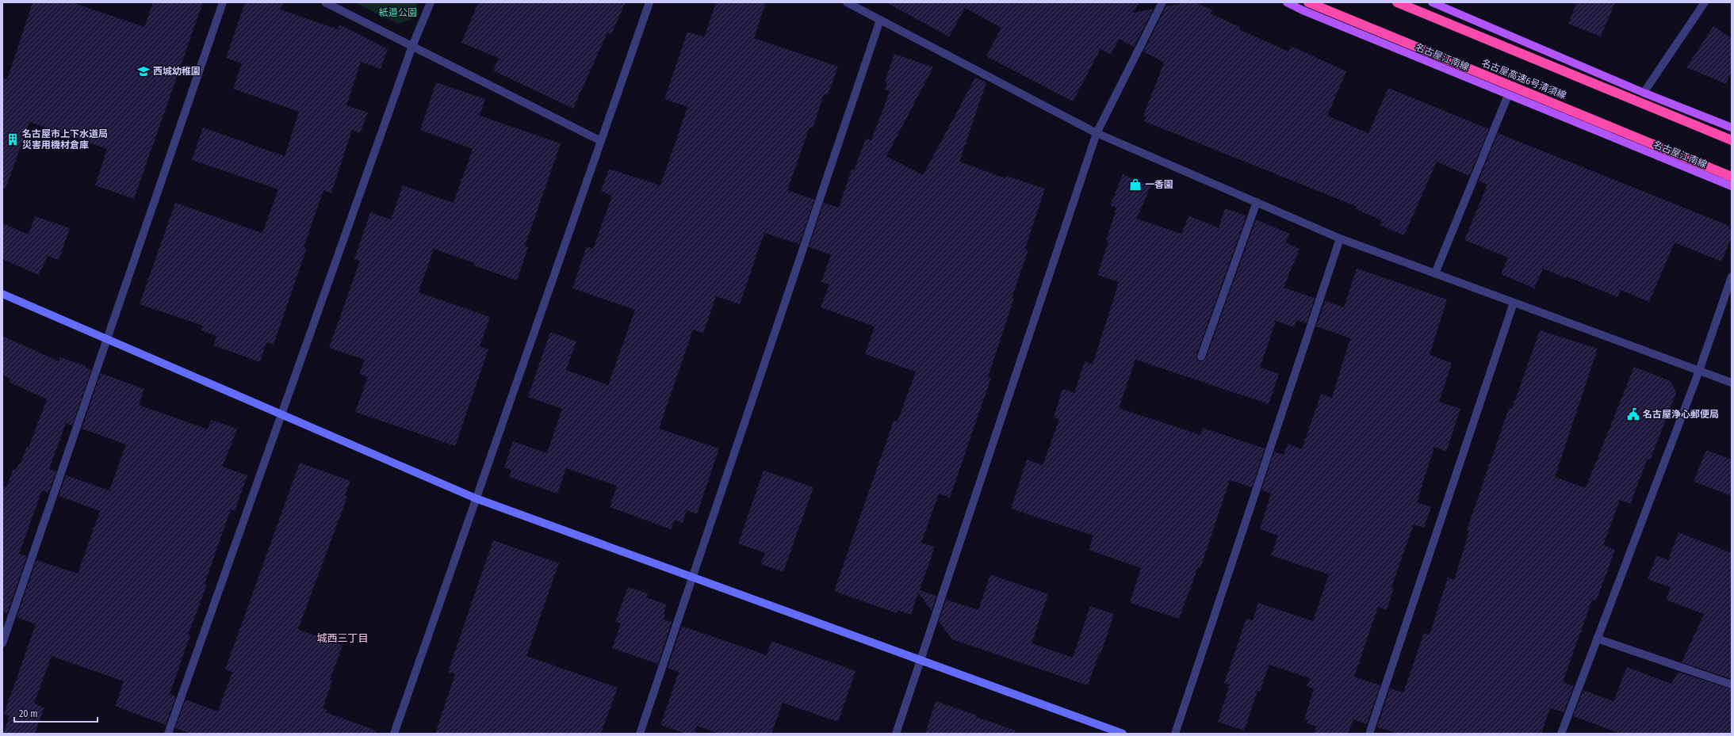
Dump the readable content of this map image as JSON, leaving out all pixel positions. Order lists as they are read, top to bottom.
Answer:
{
  "streets": {
    "highway": ["名古屋高速6号清須線"],
    "main road": ["名古屋江南線"]
  },
  "districts": ["城西三丁目"],
  "parks": ["紙邉公園"],
  "places": {
    "school or university": ["西城幼稚園"],
    "building": ["名古屋市上下水道局 災害用機材倉庫"],
    "shop": ["一香園"],
    "public building": ["名古屋浄心郵便局"]
  },
  "scale_bar": "20 m"
}
